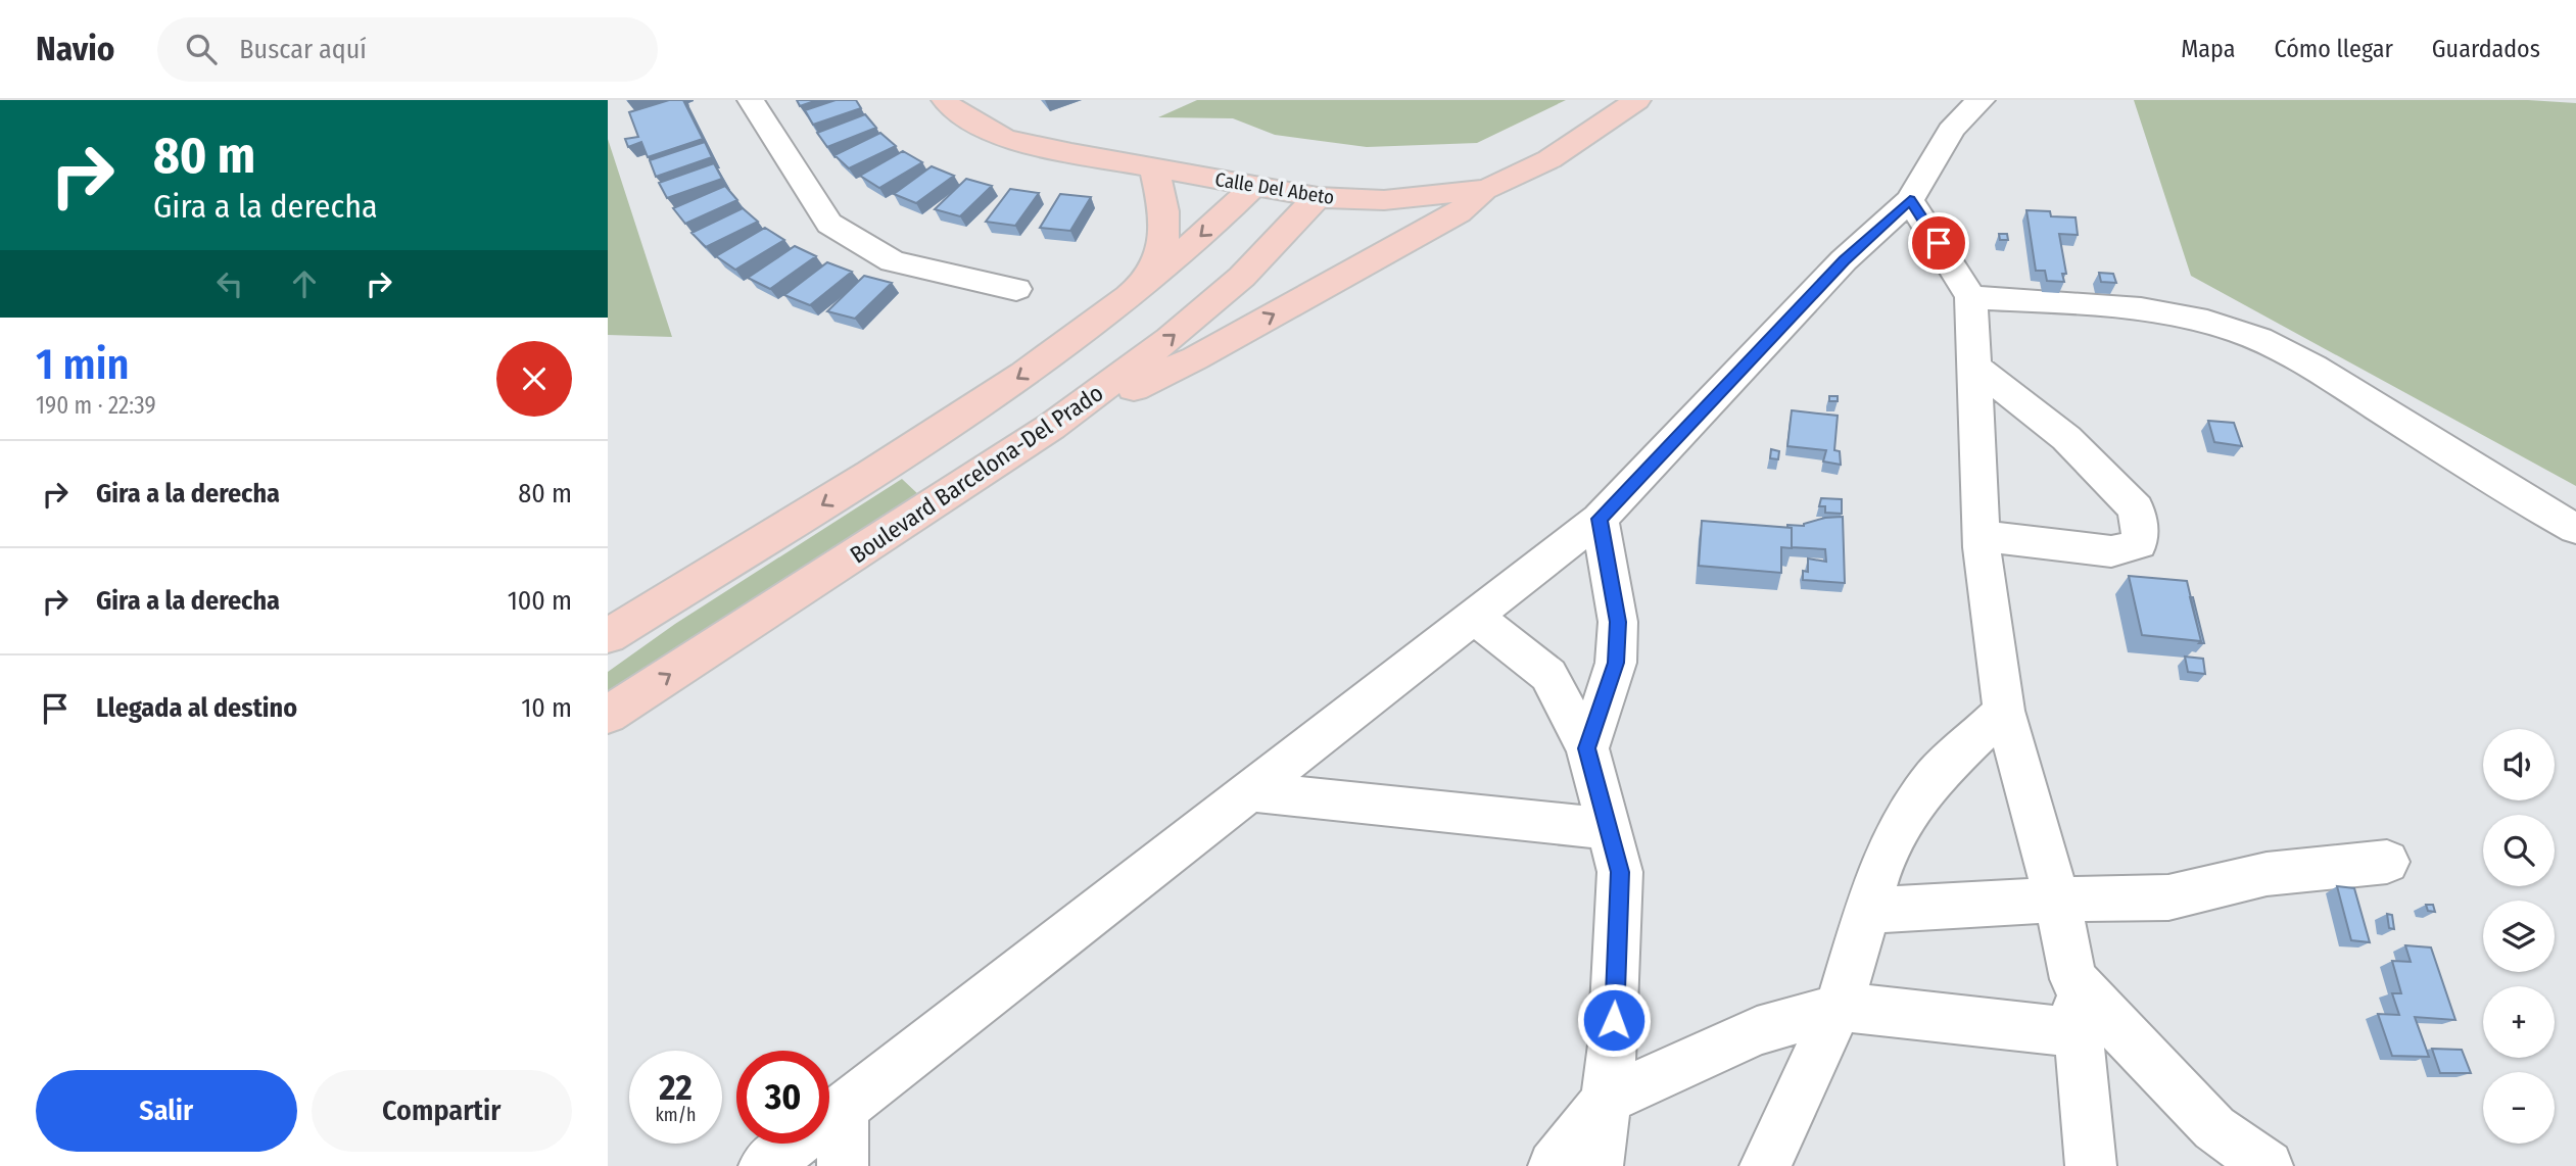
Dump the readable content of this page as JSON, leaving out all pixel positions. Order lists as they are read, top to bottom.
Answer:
{
  "streets": {
    "main road": ["Calle Del Abeto", "Boulevard Barcelona-Del Prado"]
  },
  "crossings": [
    ["Calle Del Abeto", "Boulevard Barcelona-Del Prado"]
  ],
  "page": {
    "header": "Navio",
    "search": "Buscar aquí",
    "nav": ["Mapa", "Cómo llegar", "Guardados"],
    "turn": ["80 m", "Gira a la derecha"],
    "heading": ["1 min", "190 m · 22:39"],
    "list": [
      {
        "name": "Gira a la derecha",
        "value": "80 m"
      },
      {
        "name": "Gira a la derecha",
        "value": "100 m"
      },
      {
        "name": "Llegada al destino",
        "value": "10 m"
      }
    ],
    "map_buttons": ["+", "−"],
    "speed": "22 km/h",
    "limit": "30",
    "buttons": ["Salir", "Compartir"]
  }
}
